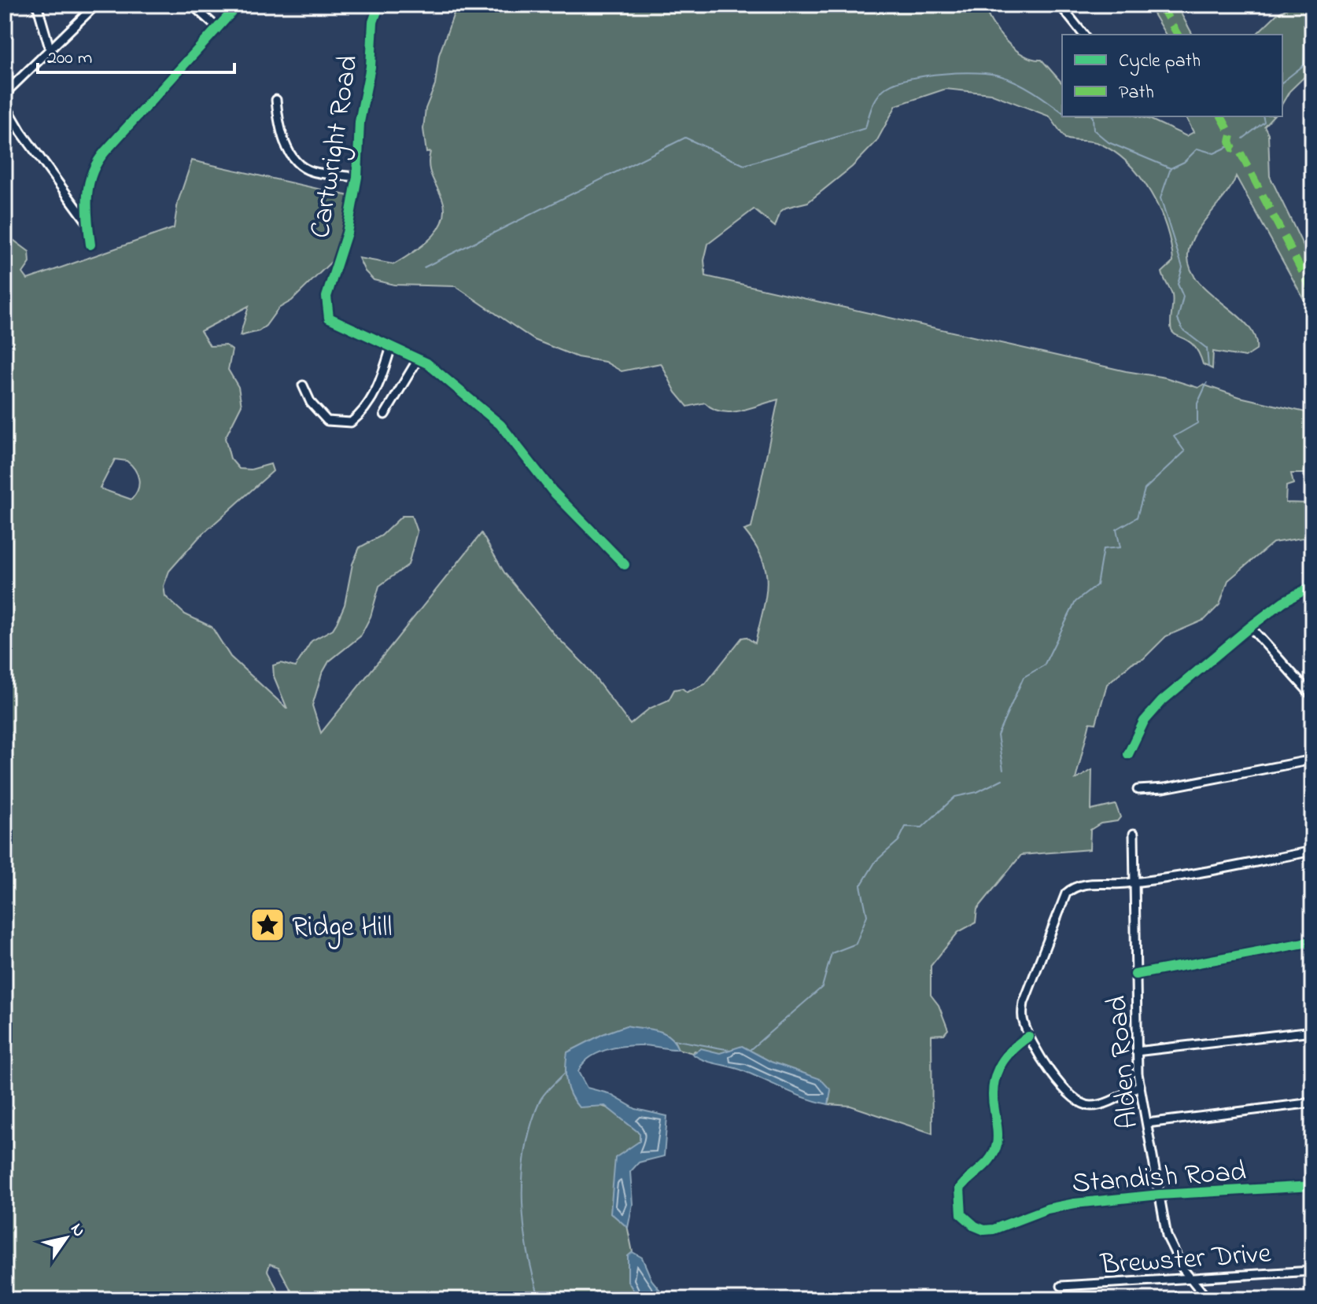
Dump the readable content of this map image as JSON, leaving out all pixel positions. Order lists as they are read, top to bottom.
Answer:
{
  "streets": {
    "street": [
      "Cartwright Road",
      "Alden Road",
      "Standish Road",
      "Brewster Drive"
    ]
  },
  "crossings": [
    ["Alden Road", "Standish Road"],
    ["Alden Road", "Brewster Drive"]
  ],
  "places": {
    "place": ["Ridge Hill"]
  },
  "legend": ["Cycle path", "Path"],
  "scale_bar": "200 m",
  "north": "top right"
}
